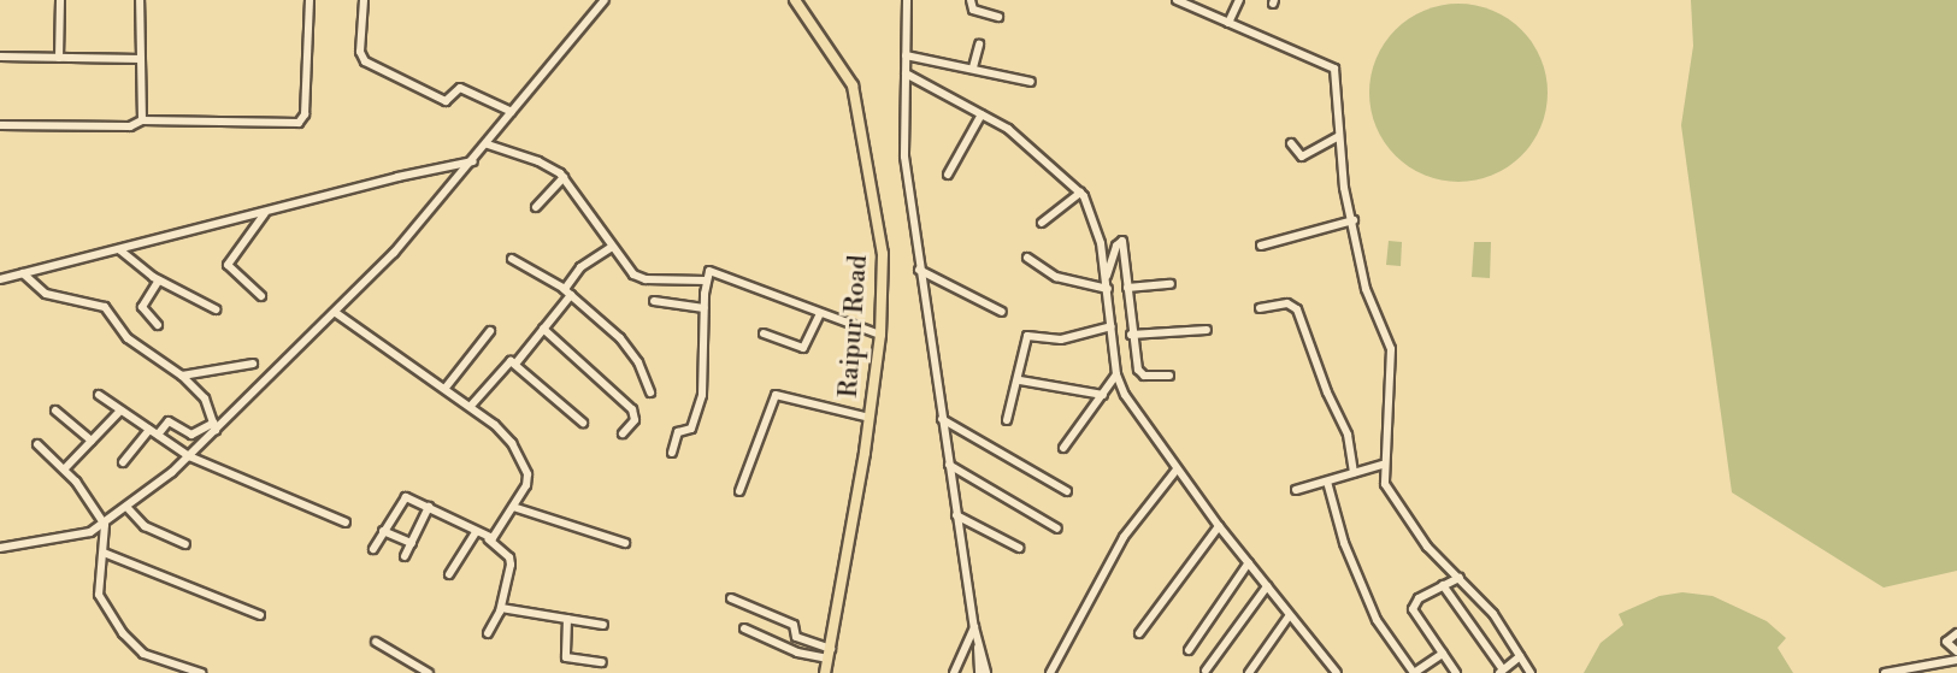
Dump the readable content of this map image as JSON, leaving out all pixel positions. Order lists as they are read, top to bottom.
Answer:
{
  "streets": {
    "main road": ["Raipur Road"]
  }
}
